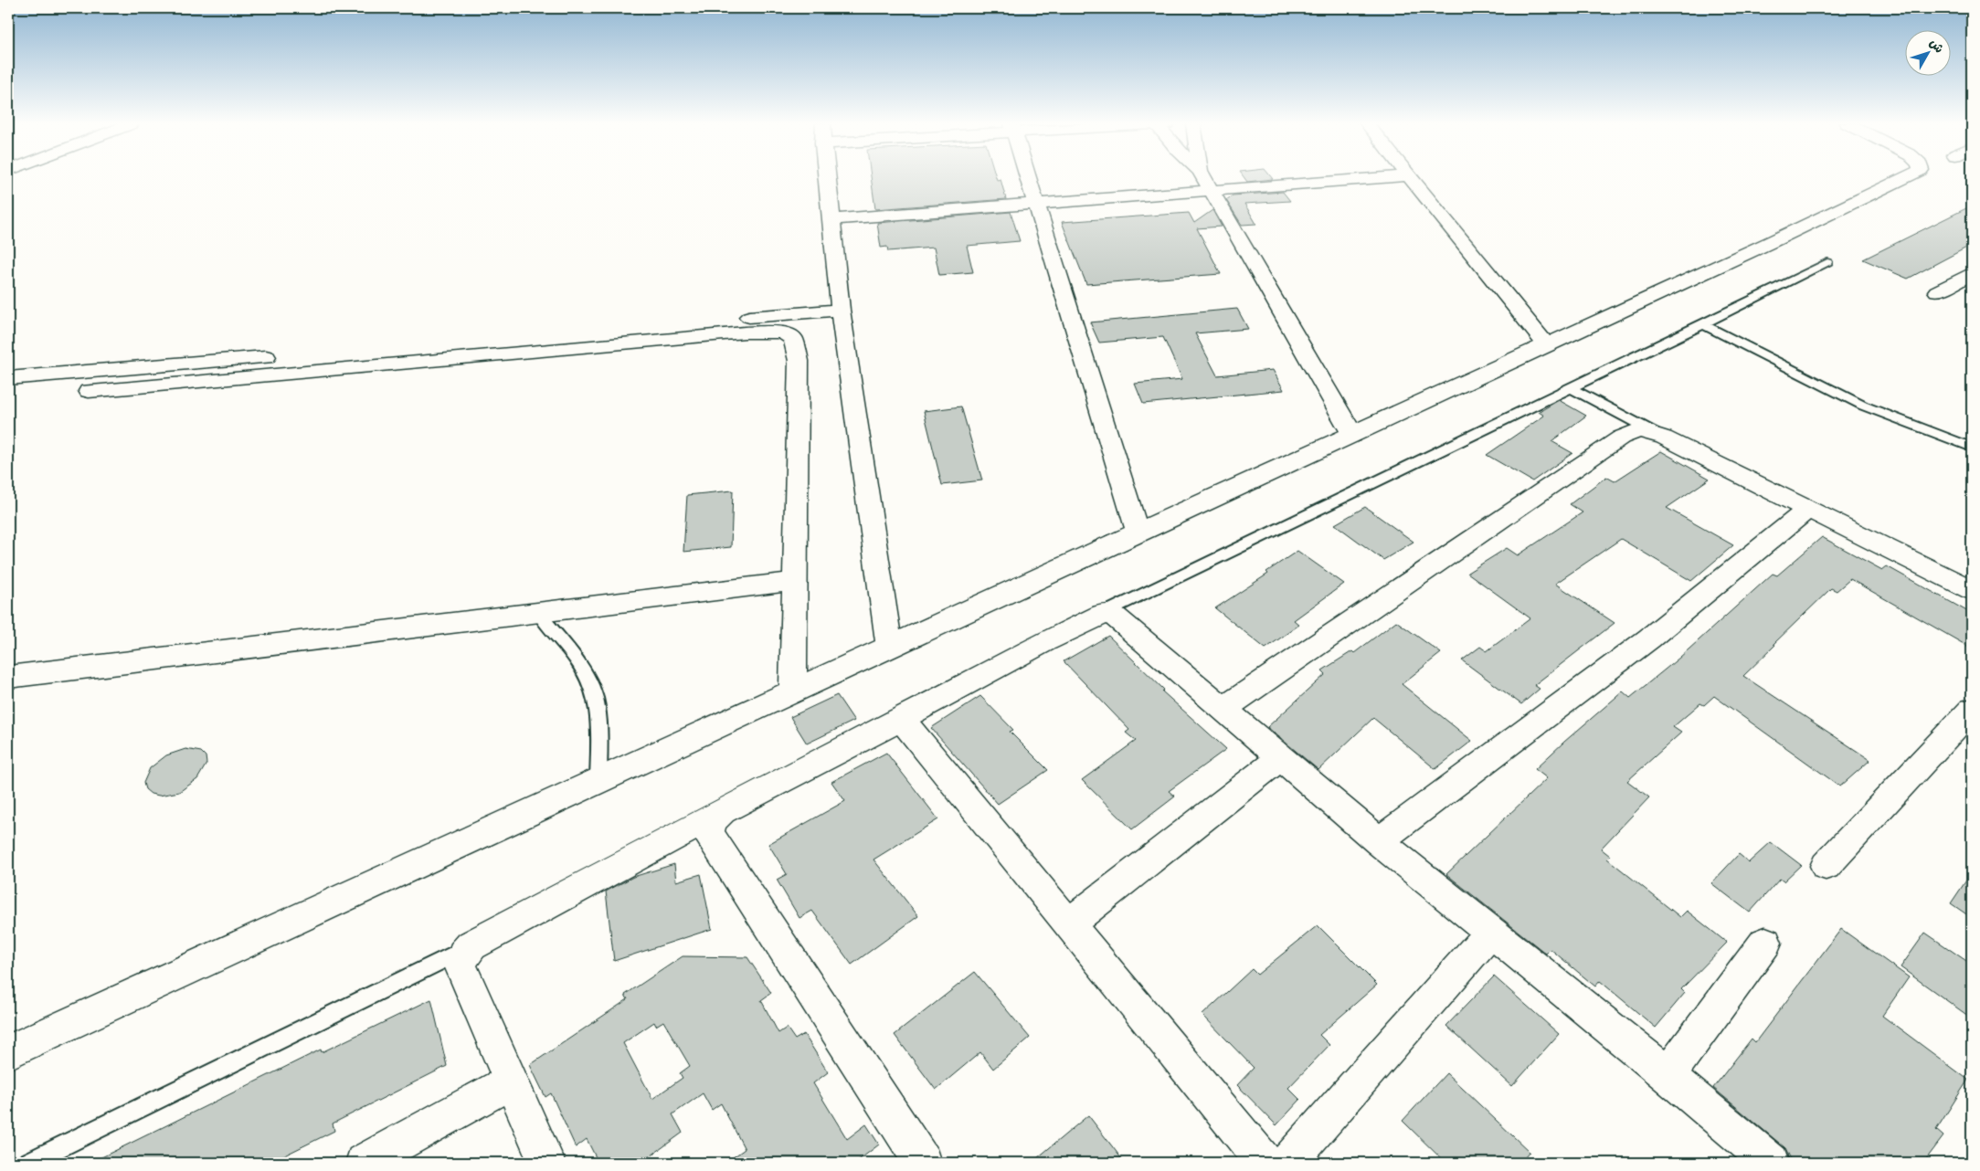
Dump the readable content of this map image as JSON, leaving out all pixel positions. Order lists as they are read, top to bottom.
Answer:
{
  "north": "top right"
}
